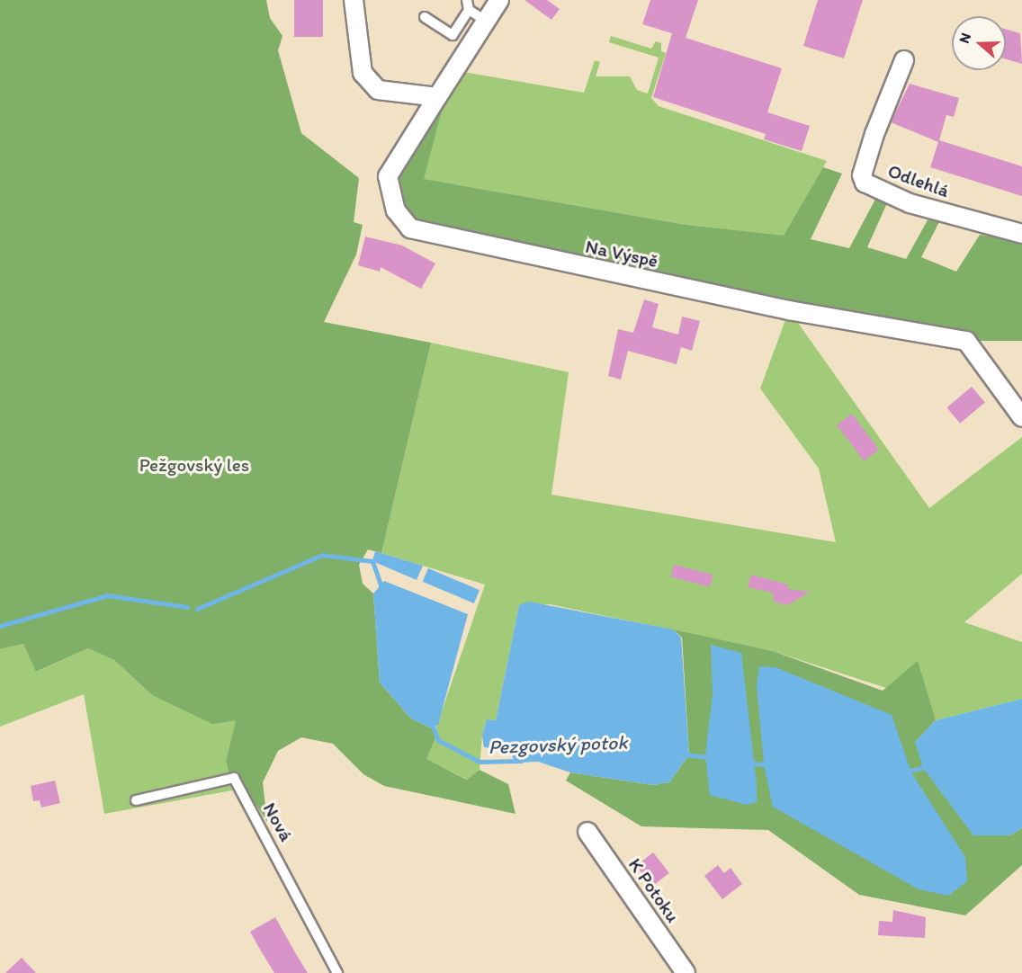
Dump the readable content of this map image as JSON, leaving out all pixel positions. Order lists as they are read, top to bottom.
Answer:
{
  "streets": {
    "street": ["Odlehlá", "Na Výspě", "K Potoku"],
    "lane": ["Nová"]
  },
  "water": ["Pezgovský potok"],
  "parks": ["Pežgovský les"],
  "north": "left"
}
